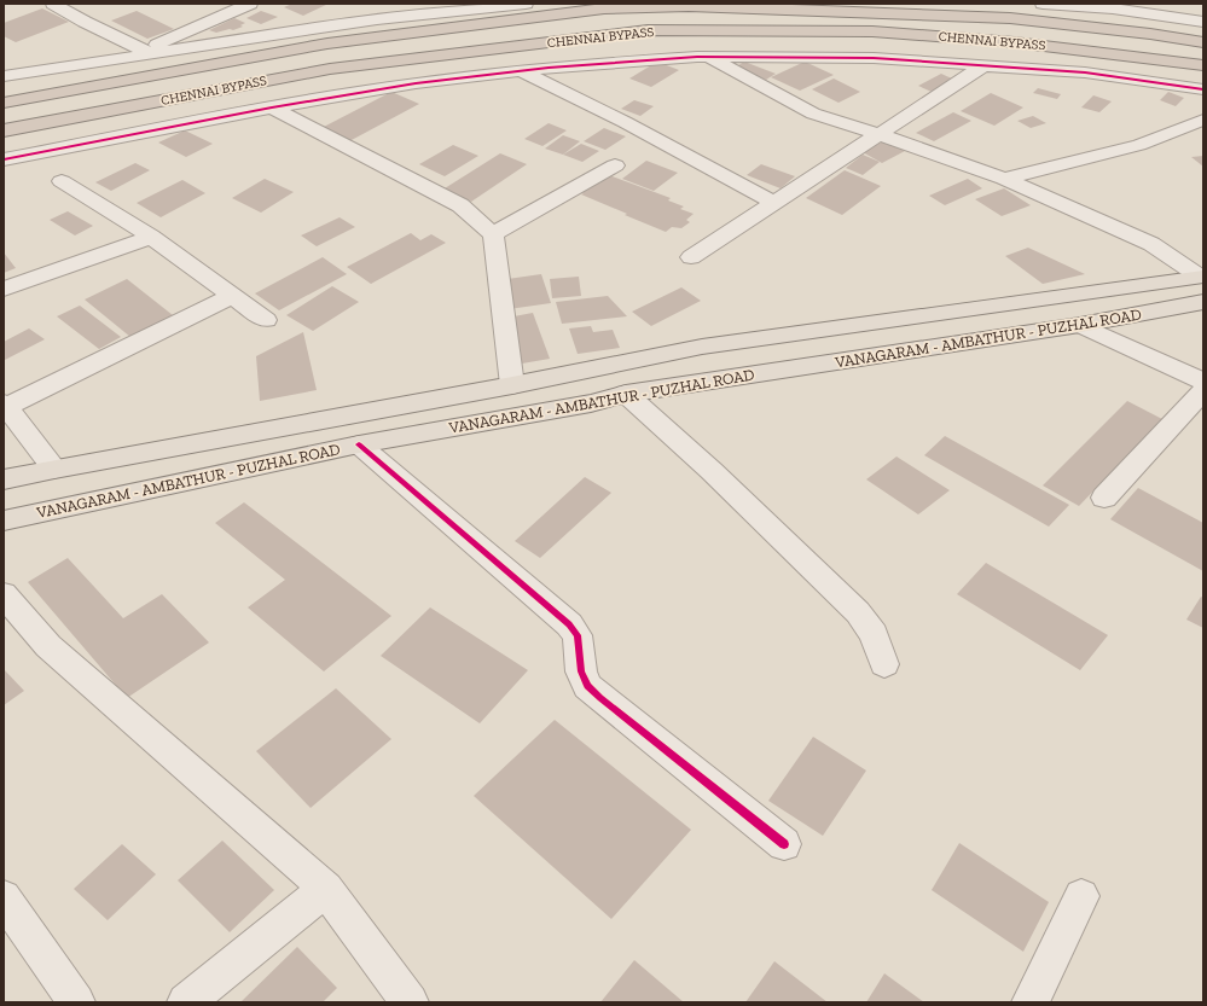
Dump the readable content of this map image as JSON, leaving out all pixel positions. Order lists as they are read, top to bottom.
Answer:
{
  "streets": {
    "highway": ["CHENNAI BYPASS"],
    "main road": ["VANAGARAM - AMBATHUR - PUZHAL ROAD"]
  }
}
